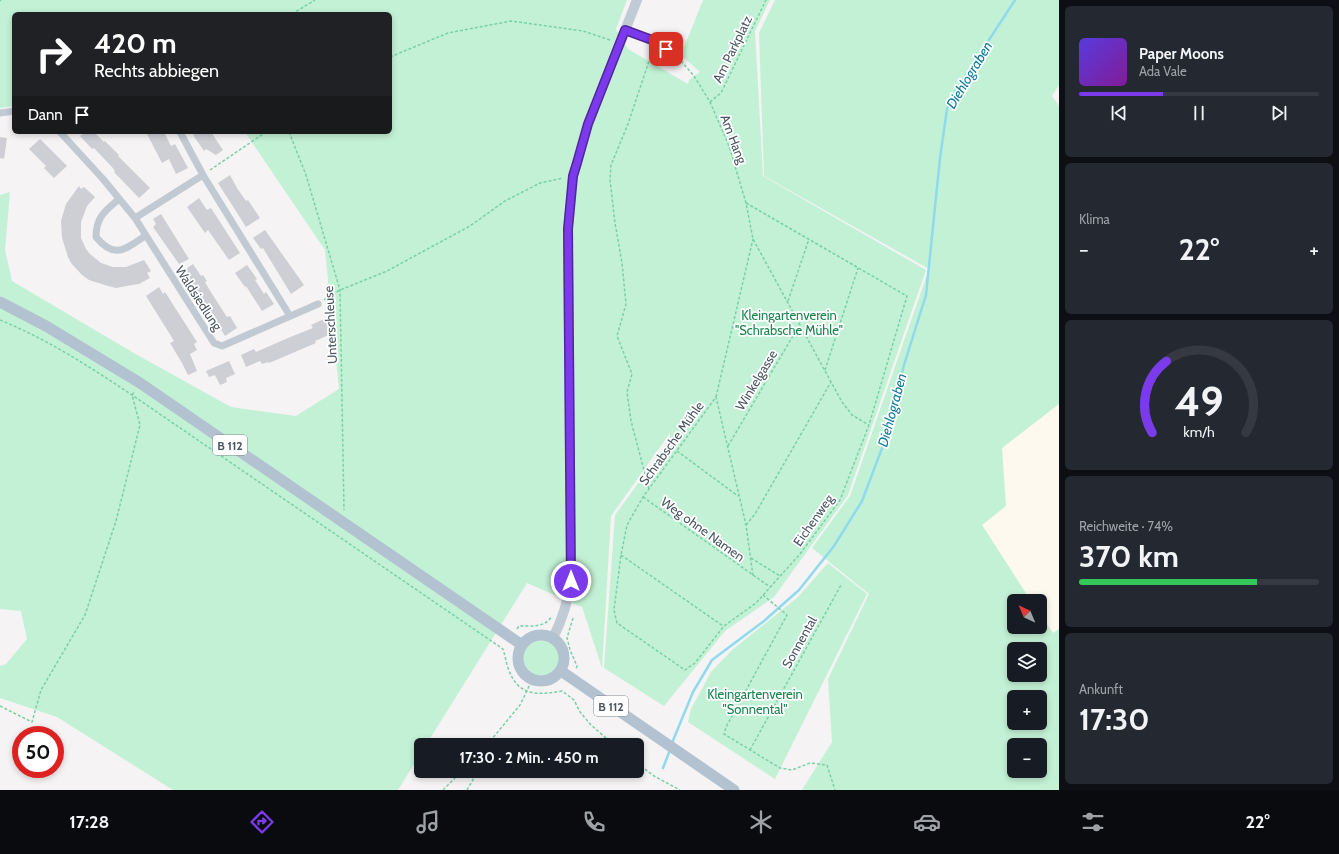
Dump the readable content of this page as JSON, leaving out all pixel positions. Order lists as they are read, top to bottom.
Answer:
{
  "streets": {
    "main road": ["B 112"],
    "street": ["Waldsiedlung"],
    "path": [
      "Am Parkplatz",
      "Am Hang",
      "Unterschleuse",
      "Winkelgasse",
      "Schrabsche Mühle",
      "Eichenweg",
      "Weg ohne Namen",
      "Sonnental"
    ]
  },
  "crossings": [
    ["Am Parkplatz", "Am Hang"],
    ["Unterschleuse", "B 112"],
    ["Winkelgasse", "Schrabsche Mühle"],
    ["Schrabsche Mühle", "Eichenweg"],
    ["Schrabsche Mühle", "Weg ohne Namen"],
    ["Eichenweg", "Weg ohne Namen"],
    ["Eichenweg", "Sonnental"]
  ],
  "water": ["Diehlograben"],
  "parks": ["Kleingartenverein \"Schrabsche Mühle\"", "Kleingartenverein \"Sonnental\""],
  "north": "top left",
  "page": {
    "turn": ["420 m", "Rechts abbiegen"],
    "song": ["Paper Moons", "Ada Vale"],
    "then": "Dann",
    "tile": [
      "Klima",
      ["Reichweite · 74%", "370 km"],
      ["Ankunft", "17:30"]
    ],
    "heat": ["−", "22°", "+"],
    "map_buttons": ["+", "−"],
    "limit": "50",
    "trip": "17:30 · 2 Min. · 450 m",
    "tabs": ["17:28", "22°"],
    "gauge": ["49", "km/h"]
  }
}
